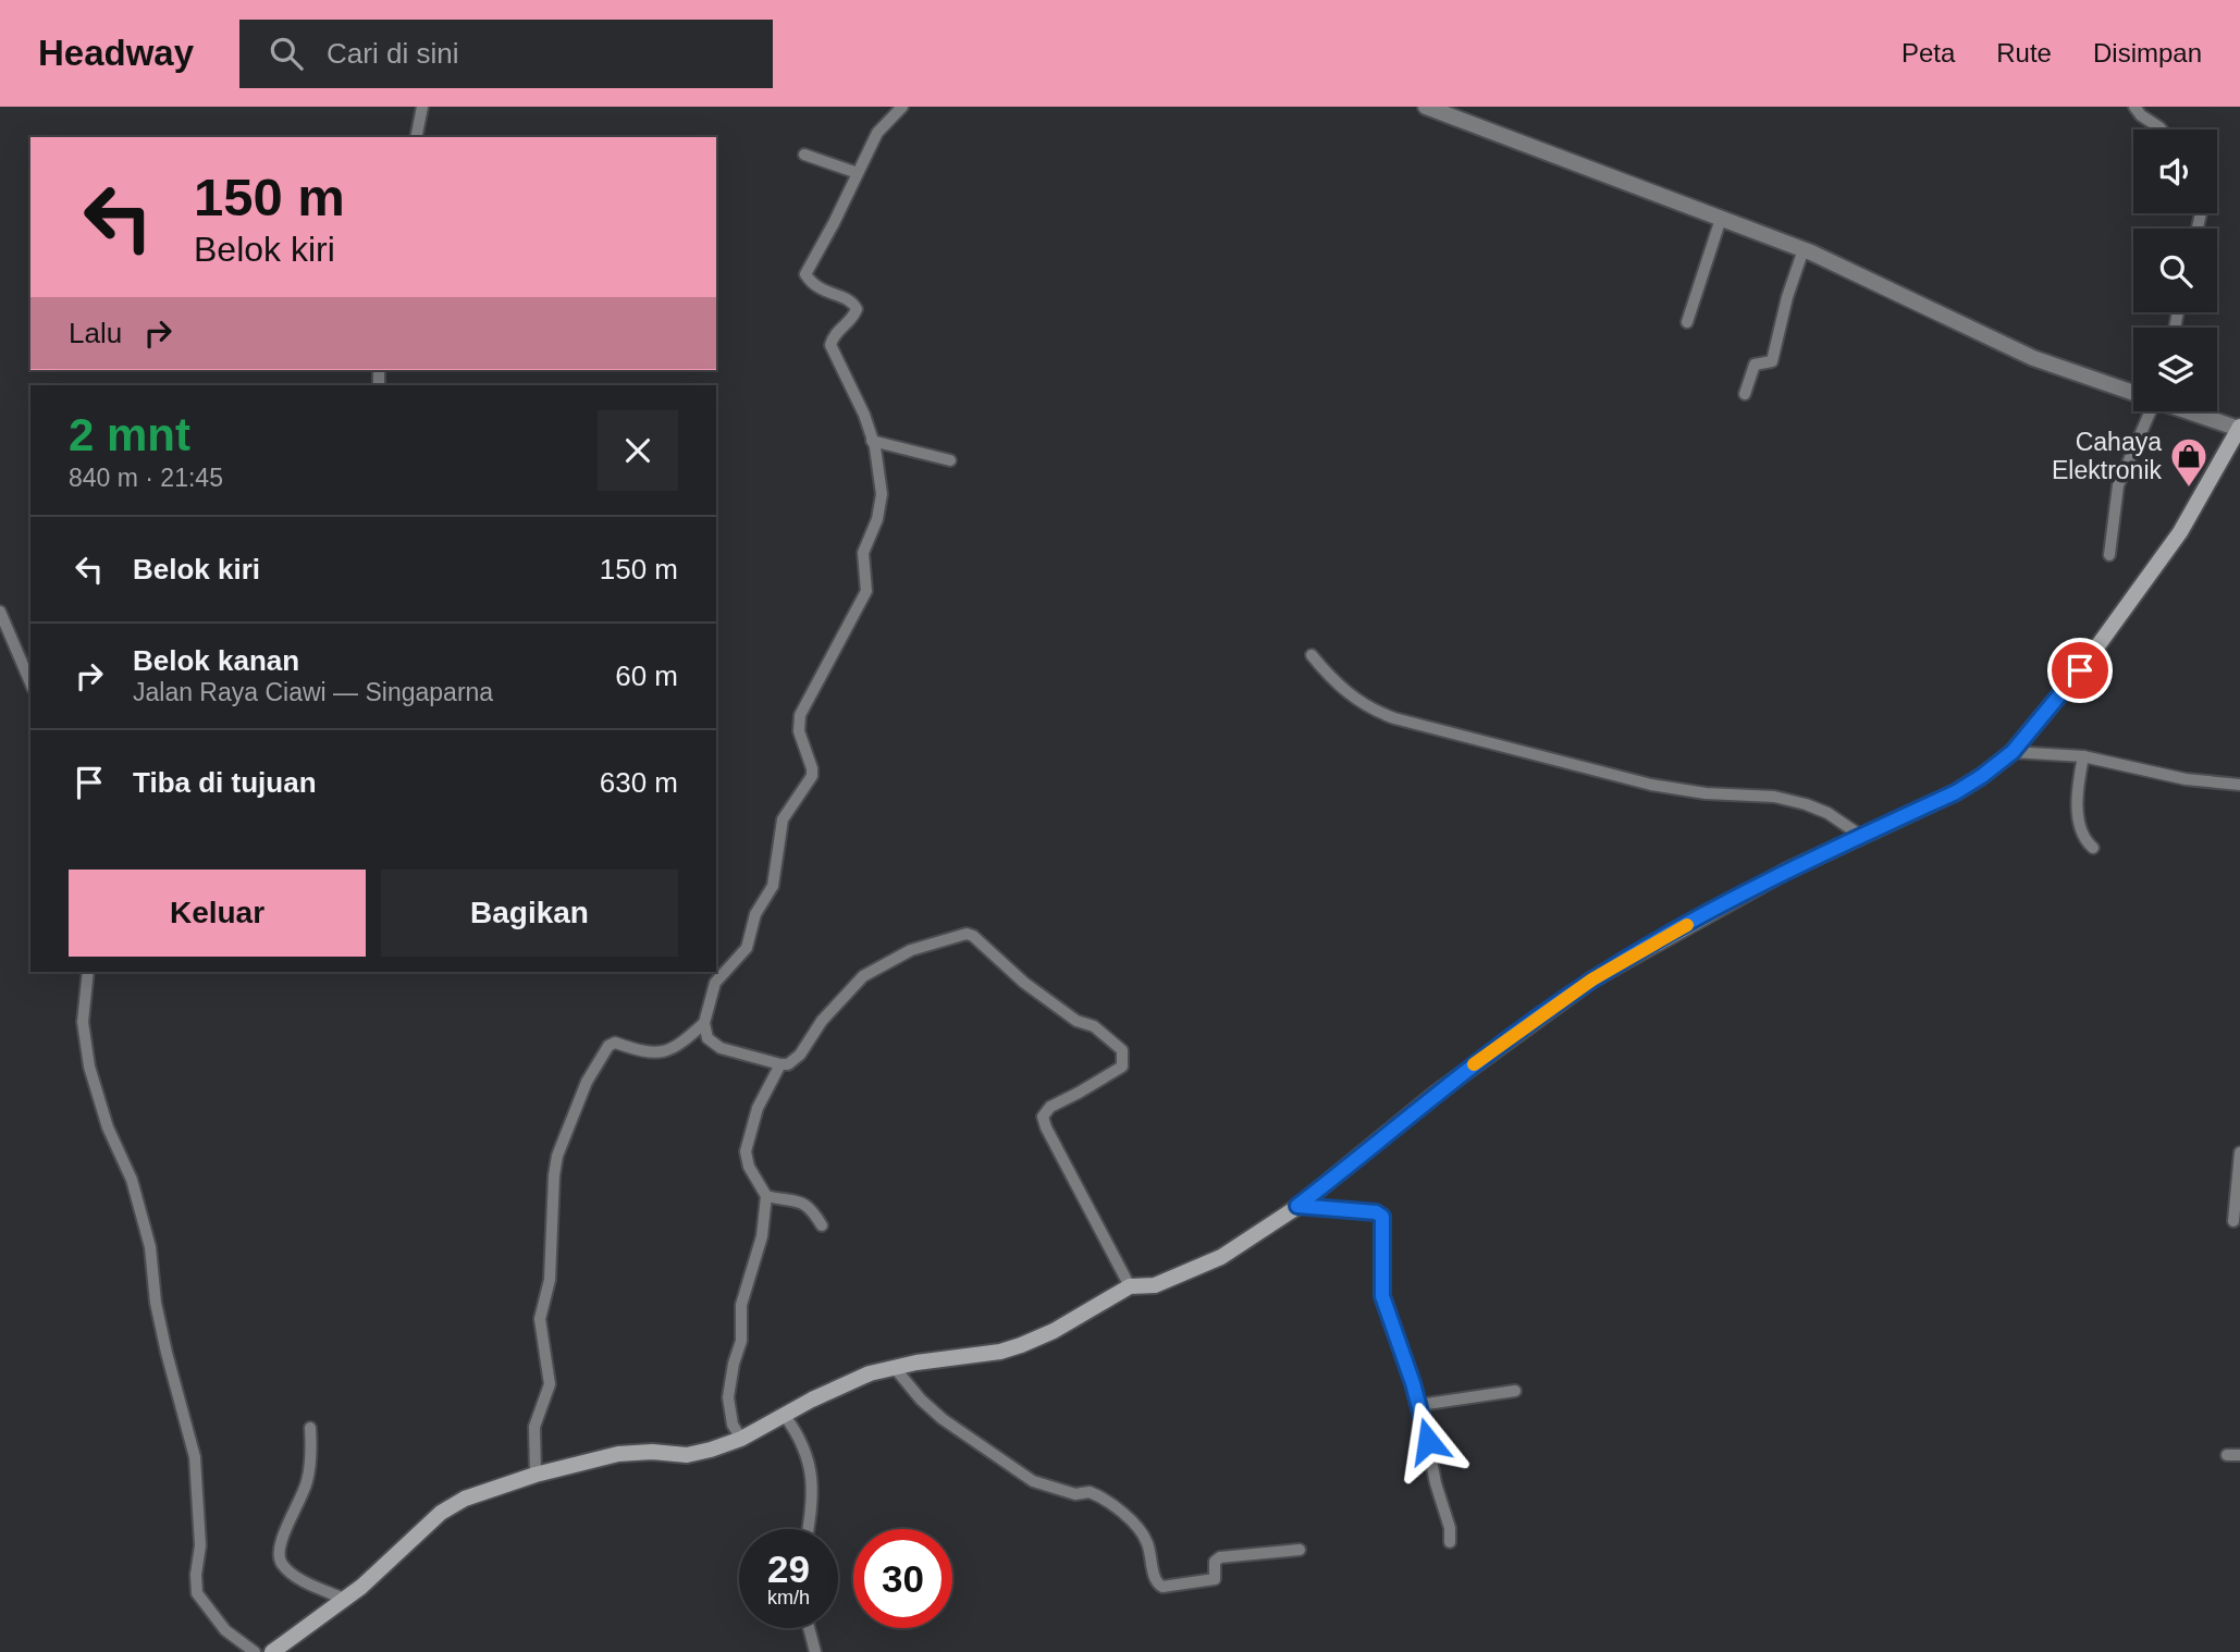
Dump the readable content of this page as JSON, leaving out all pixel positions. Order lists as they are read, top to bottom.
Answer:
{
  "places": {
    "shop": ["Cahaya Elektronik"]
  },
  "page": {
    "header": "Headway",
    "search": "Cari di sini",
    "nav": ["Peta", "Rute", "Disimpan"],
    "turn": ["150 m", "Belok kiri"],
    "then": "Lalu",
    "heading": ["2 mnt", "840 m · 21:45"],
    "list": [
      {
        "name": "Belok kiri",
        "value": "150 m"
      },
      {
        "name": "Belok kanan",
        "note": "Jalan Raya Ciawi — Singaparna",
        "value": "60 m"
      },
      {
        "name": "Tiba di tujuan",
        "value": "630 m"
      }
    ],
    "buttons": ["Keluar", "Bagikan"],
    "speed": "29 km/h",
    "limit": "30"
  }
}
